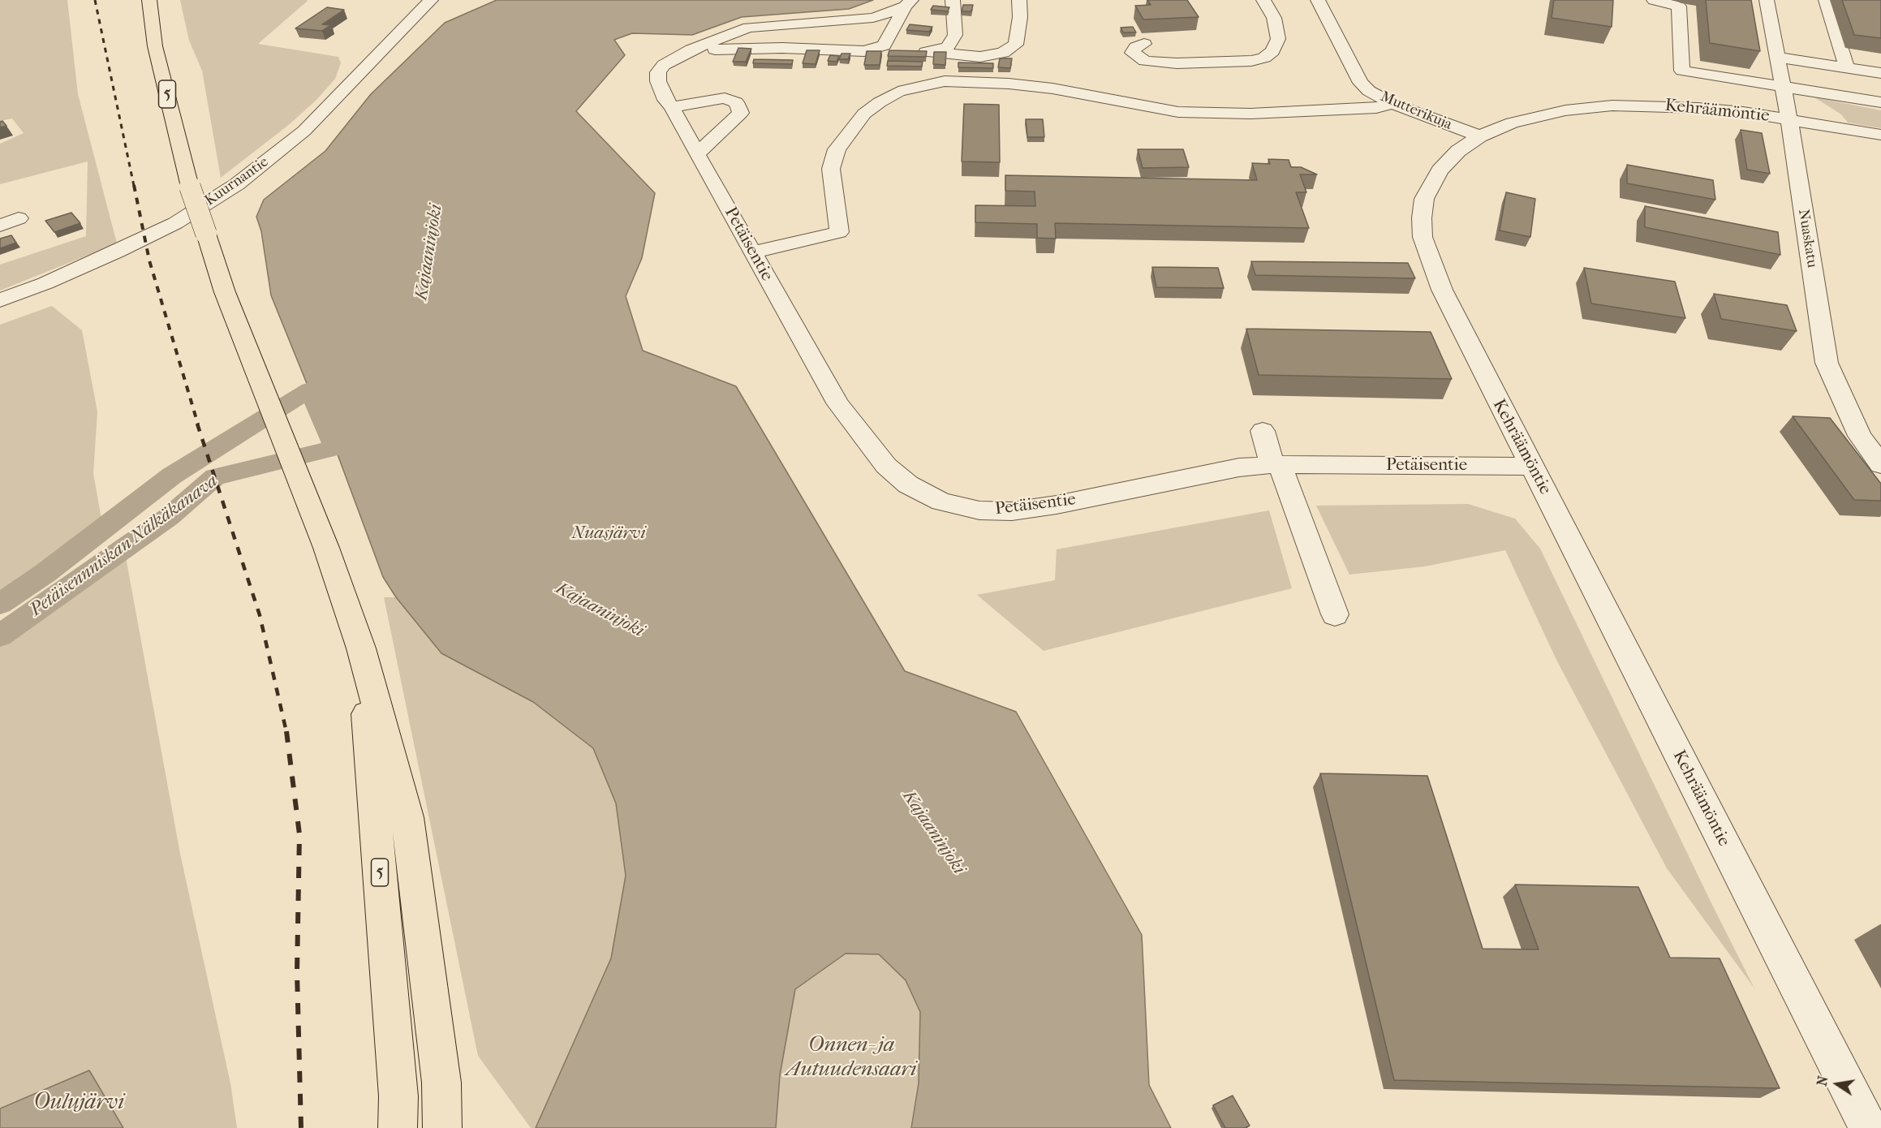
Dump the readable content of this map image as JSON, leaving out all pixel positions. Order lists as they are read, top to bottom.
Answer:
{
  "streets": {
    "highway": ["5"],
    "street": [
      "Mutterikuja",
      "Kehräämöntie",
      "Kuurnantie",
      "Nuaskatu",
      "Petäisentie"
    ]
  },
  "crossings": [
    ["Mutterikuja", "Kehräämöntie"],
    ["Kehräämöntie", "Nuaskatu"],
    ["Kehräämöntie", "Petäisentie"]
  ],
  "water": [
    "Kajaaninjoki",
    "Nuasjärvi",
    "Petäisennniskan Nälkäkanava",
    "Oulujärvi"
  ],
  "parks": ["Onnen- ja Autuudensaari"],
  "north": "left"
}
